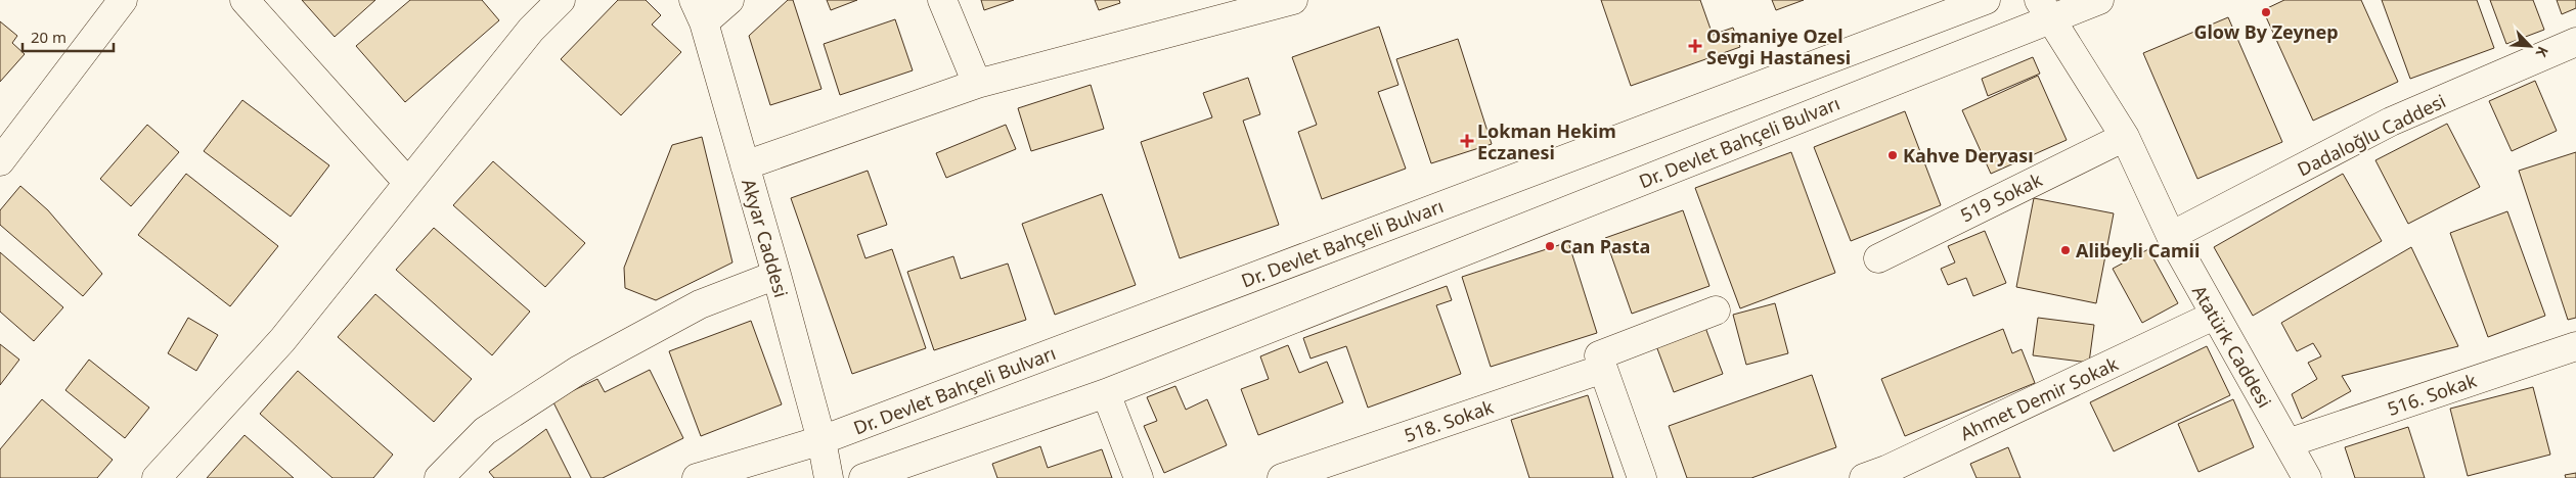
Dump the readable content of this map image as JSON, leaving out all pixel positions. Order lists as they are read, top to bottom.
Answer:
{
  "streets": {
    "street": [
      "Dadaloğlu Caddesi",
      "Dr. Devlet Bahçeli Bulvarı",
      "519 Sokak",
      "Akyar Caddesi",
      "Atatürk Caddesi",
      "516. Sokak",
      "Ahmet Demir Sokak",
      "518. Sokak"
    ]
  },
  "crossings": [
    ["Dadaloğlu Caddesi", "Atatürk Caddesi"],
    ["Dr. Devlet Bahçeli Bulvarı", "Akyar Caddesi"],
    ["Dr. Devlet Bahçeli Bulvarı", "Atatürk Caddesi"],
    ["519 Sokak", "Atatürk Caddesi"],
    ["Atatürk Caddesi", "516. Sokak"],
    ["Atatürk Caddesi", "Ahmet Demir Sokak"]
  ],
  "places": {
    "other": [
      "Glow By Zeynep",
      "Kahve Deryası",
      "Can Pasta",
      "Alibeyli Camii"
    ],
    "health": ["Osmaniye Ozel Sevgi Hastanesi", "Lokman Hekim Eczanesi"]
  },
  "scale_bar": "20 m",
  "north": "bottom right"
}
